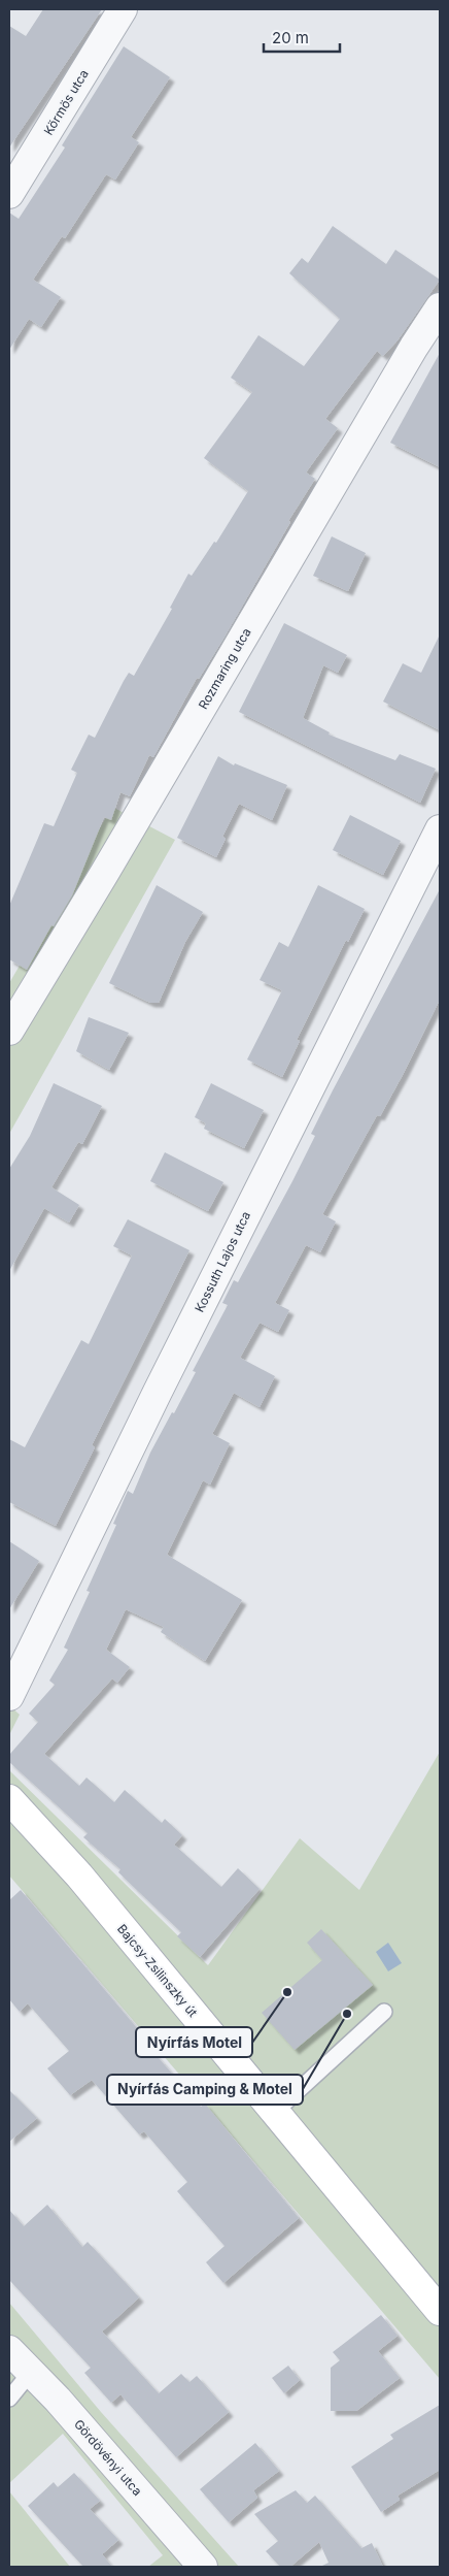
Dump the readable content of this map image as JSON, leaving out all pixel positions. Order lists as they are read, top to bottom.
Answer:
{
  "streets": {
    "main road": ["Bajcsy-Zsilinszky út"],
    "street": [
      "Körmös utca",
      "Rozmaring utca",
      "Kossuth Lajos utca",
      "Gördövényi utca"
    ]
  },
  "places": ["Nyírfás Motel", "Nyírfás Camping & Motel"],
  "scale_bar": "20 m"
}
